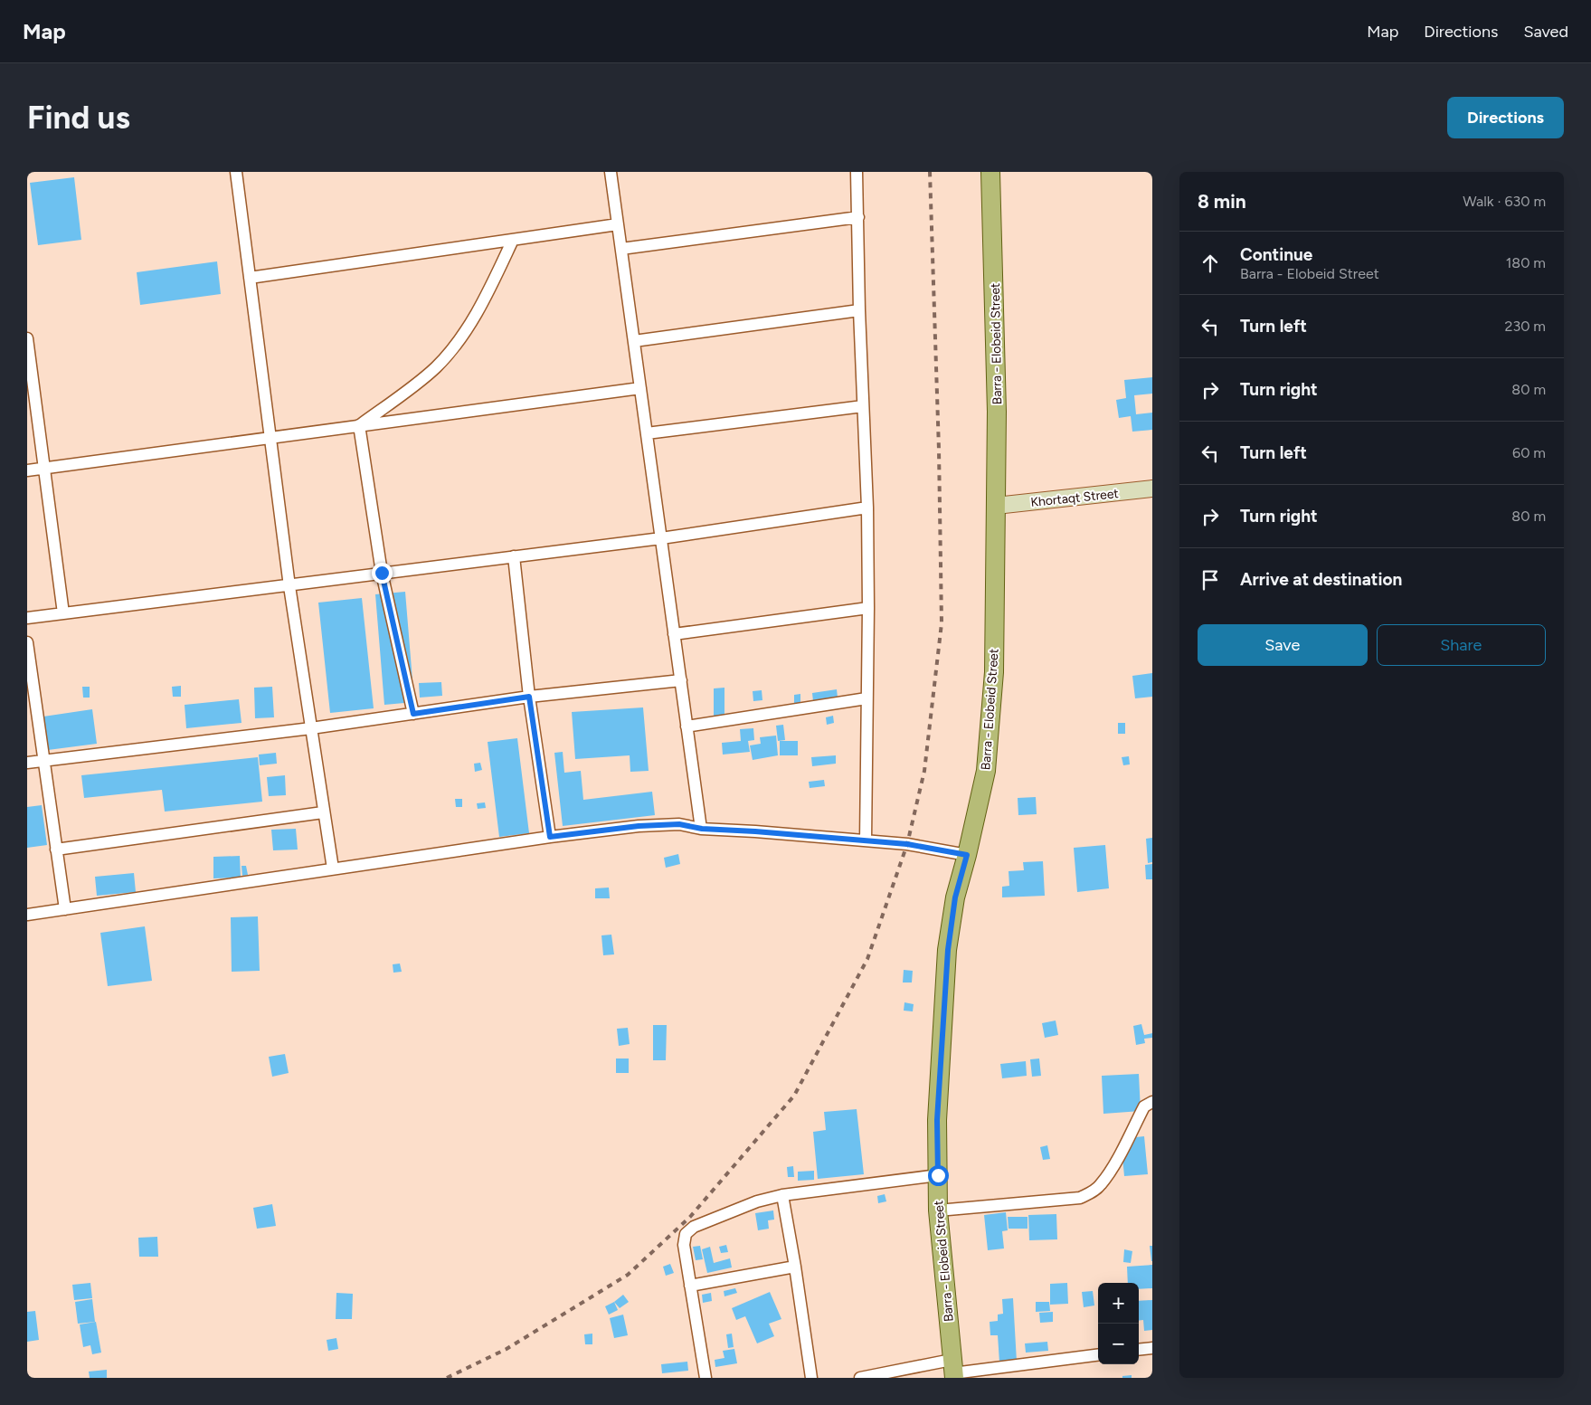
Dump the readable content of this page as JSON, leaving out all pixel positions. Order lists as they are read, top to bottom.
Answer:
{
  "streets": {
    "main road": ["Barra - Elobeid Street"],
    "street": ["Khortaqt Street"]
  },
  "crossings": [
    ["Barra - Elobeid Street", "Khortaqt Street"]
  ],
  "page": {
    "header": "Map",
    "nav": ["Map", "Directions", "Saved"],
    "buttons": [
      "Directions",
      ["Save", "Share"]
    ],
    "title": "Find us",
    "heading": ["8 min", "Walk · 630 m"],
    "list": [
      ["Continue", "Barra - Elobeid Street", "180 m"],
      ["Turn left", "230 m"],
      ["Turn right", "80 m"],
      ["Turn left", "60 m"],
      ["Turn right", "80 m"],
      "Arrive at destination"
    ],
    "map_buttons": ["+", "−"]
  }
}
